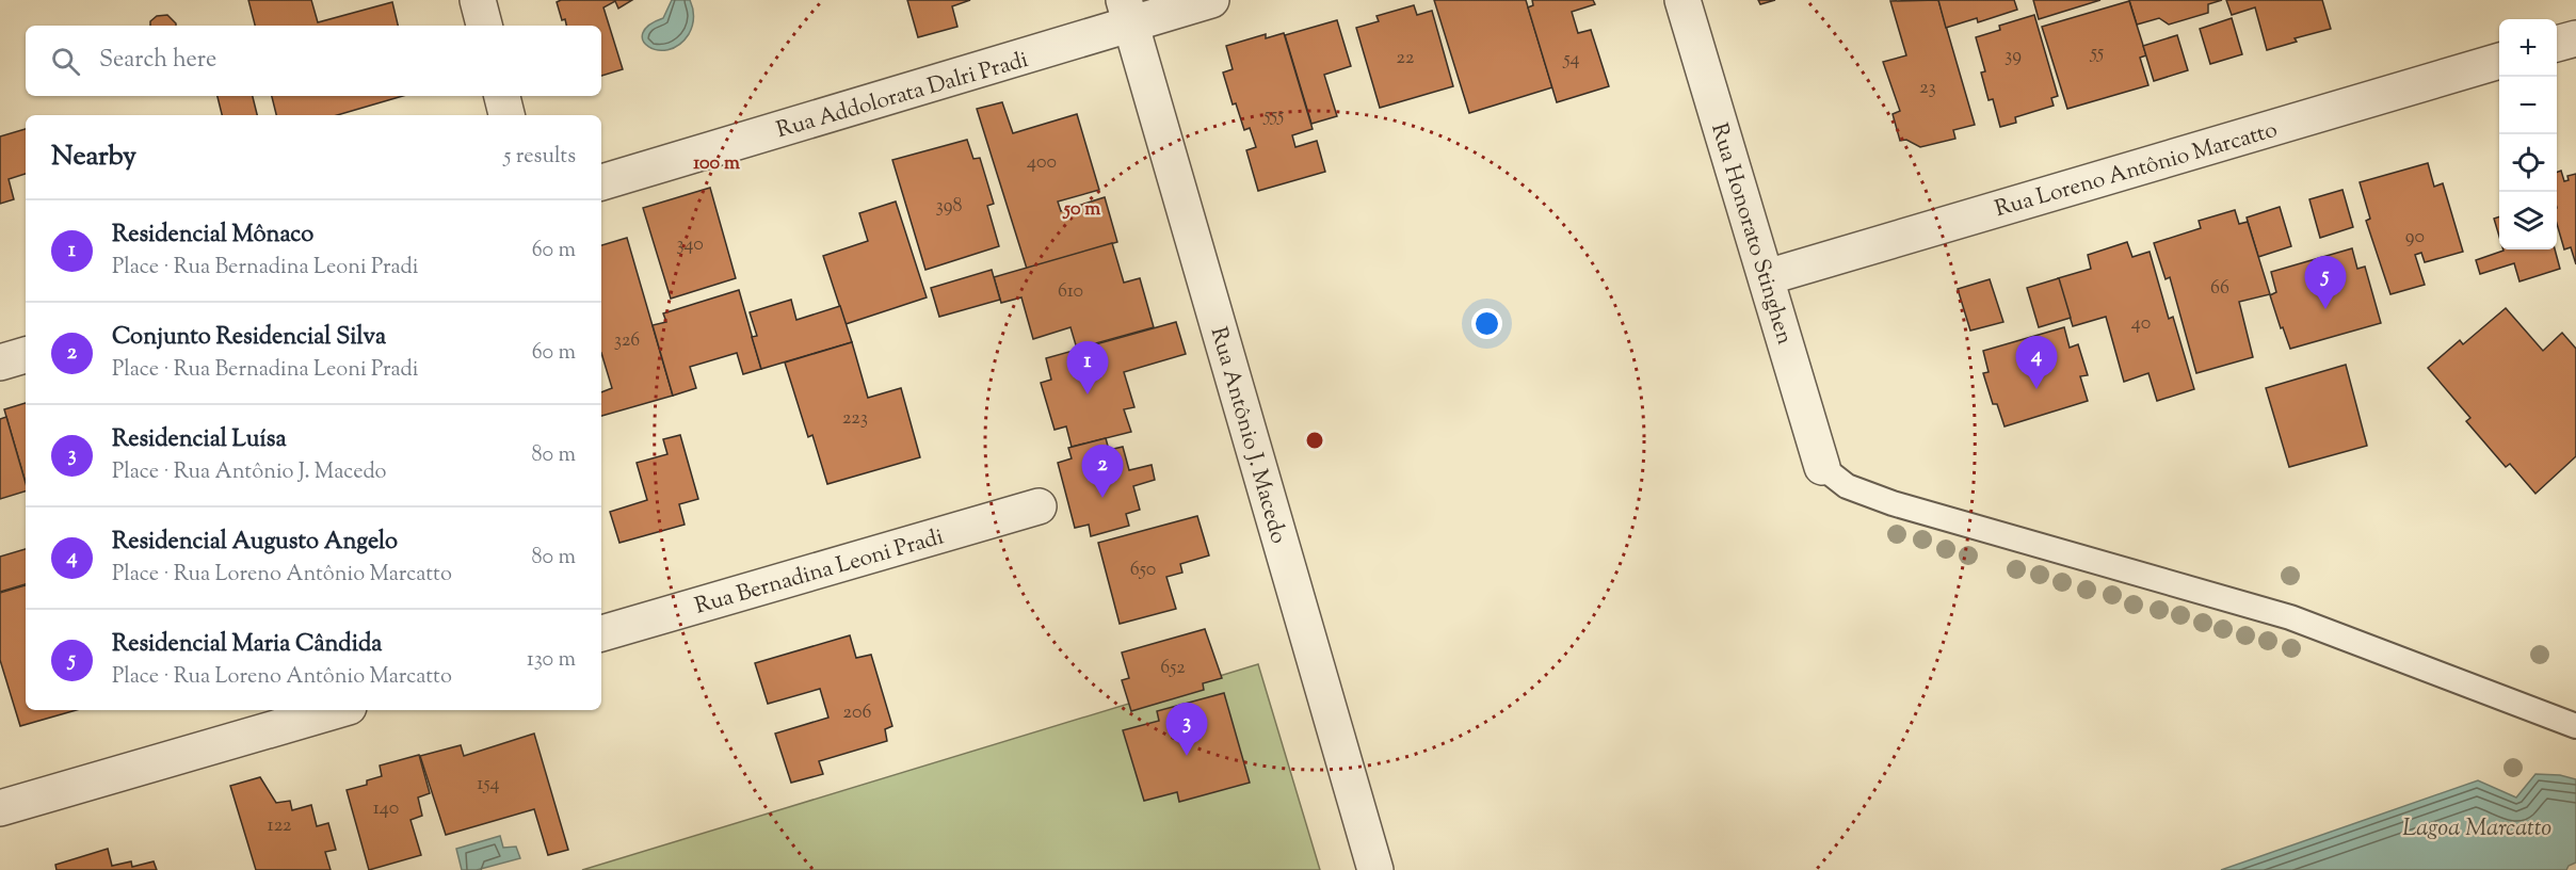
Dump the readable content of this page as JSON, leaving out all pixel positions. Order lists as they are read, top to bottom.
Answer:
{
  "streets": {
    "street": [
      "Rua Addolorata Dalri Pradi",
      "Rua Loreno Antônio Marcatto",
      "Rua Honorato Stinghen",
      "Rua Antônio J. Macedo",
      "Rua Bernadina Leoni Pradi"
    ]
  },
  "crossings": [
    ["Rua Addolorata Dalri Pradi", "Rua Antônio J. Macedo"],
    ["Rua Loreno Antônio Marcatto", "Rua Honorato Stinghen"]
  ],
  "water": ["Lagoa Marcatto"],
  "house_numbers": [
    "55",
    "39",
    "22",
    "54",
    "23",
    "555",
    "400",
    "398",
    "90",
    "340",
    "66",
    "610",
    "40",
    "326",
    "223",
    "650",
    "652",
    "206",
    "154",
    "140",
    "122"
  ],
  "page": {
    "map_buttons": ["+", "−"],
    "search": "Search here",
    "heading": ["Nearby", "5 results"],
    "list": [
      {
        "mark": "1",
        "name": "Residencial Mônaco",
        "note": "Place · Rua Bernadina Leoni Pradi",
        "value": "60 m"
      },
      {
        "mark": "2",
        "name": "Conjunto Residencial Silva",
        "note": "Place · Rua Bernadina Leoni Pradi",
        "value": "60 m"
      },
      {
        "mark": "3",
        "name": "Residencial Luísa",
        "note": "Place · Rua Antônio J. Macedo",
        "value": "80 m"
      },
      {
        "mark": "4",
        "name": "Residencial Augusto Angelo",
        "note": "Place · Rua Loreno Antônio Marcatto",
        "value": "80 m"
      },
      {
        "mark": "5",
        "name": "Residencial Maria Cândida",
        "note": "Place · Rua Loreno Antônio Marcatto",
        "value": "130 m"
      }
    ],
    "pins": [
      "5",
      "4",
      "1",
      "2",
      "3"
    ]
  },
  "rings": ["100 m", "50 m"]
}
